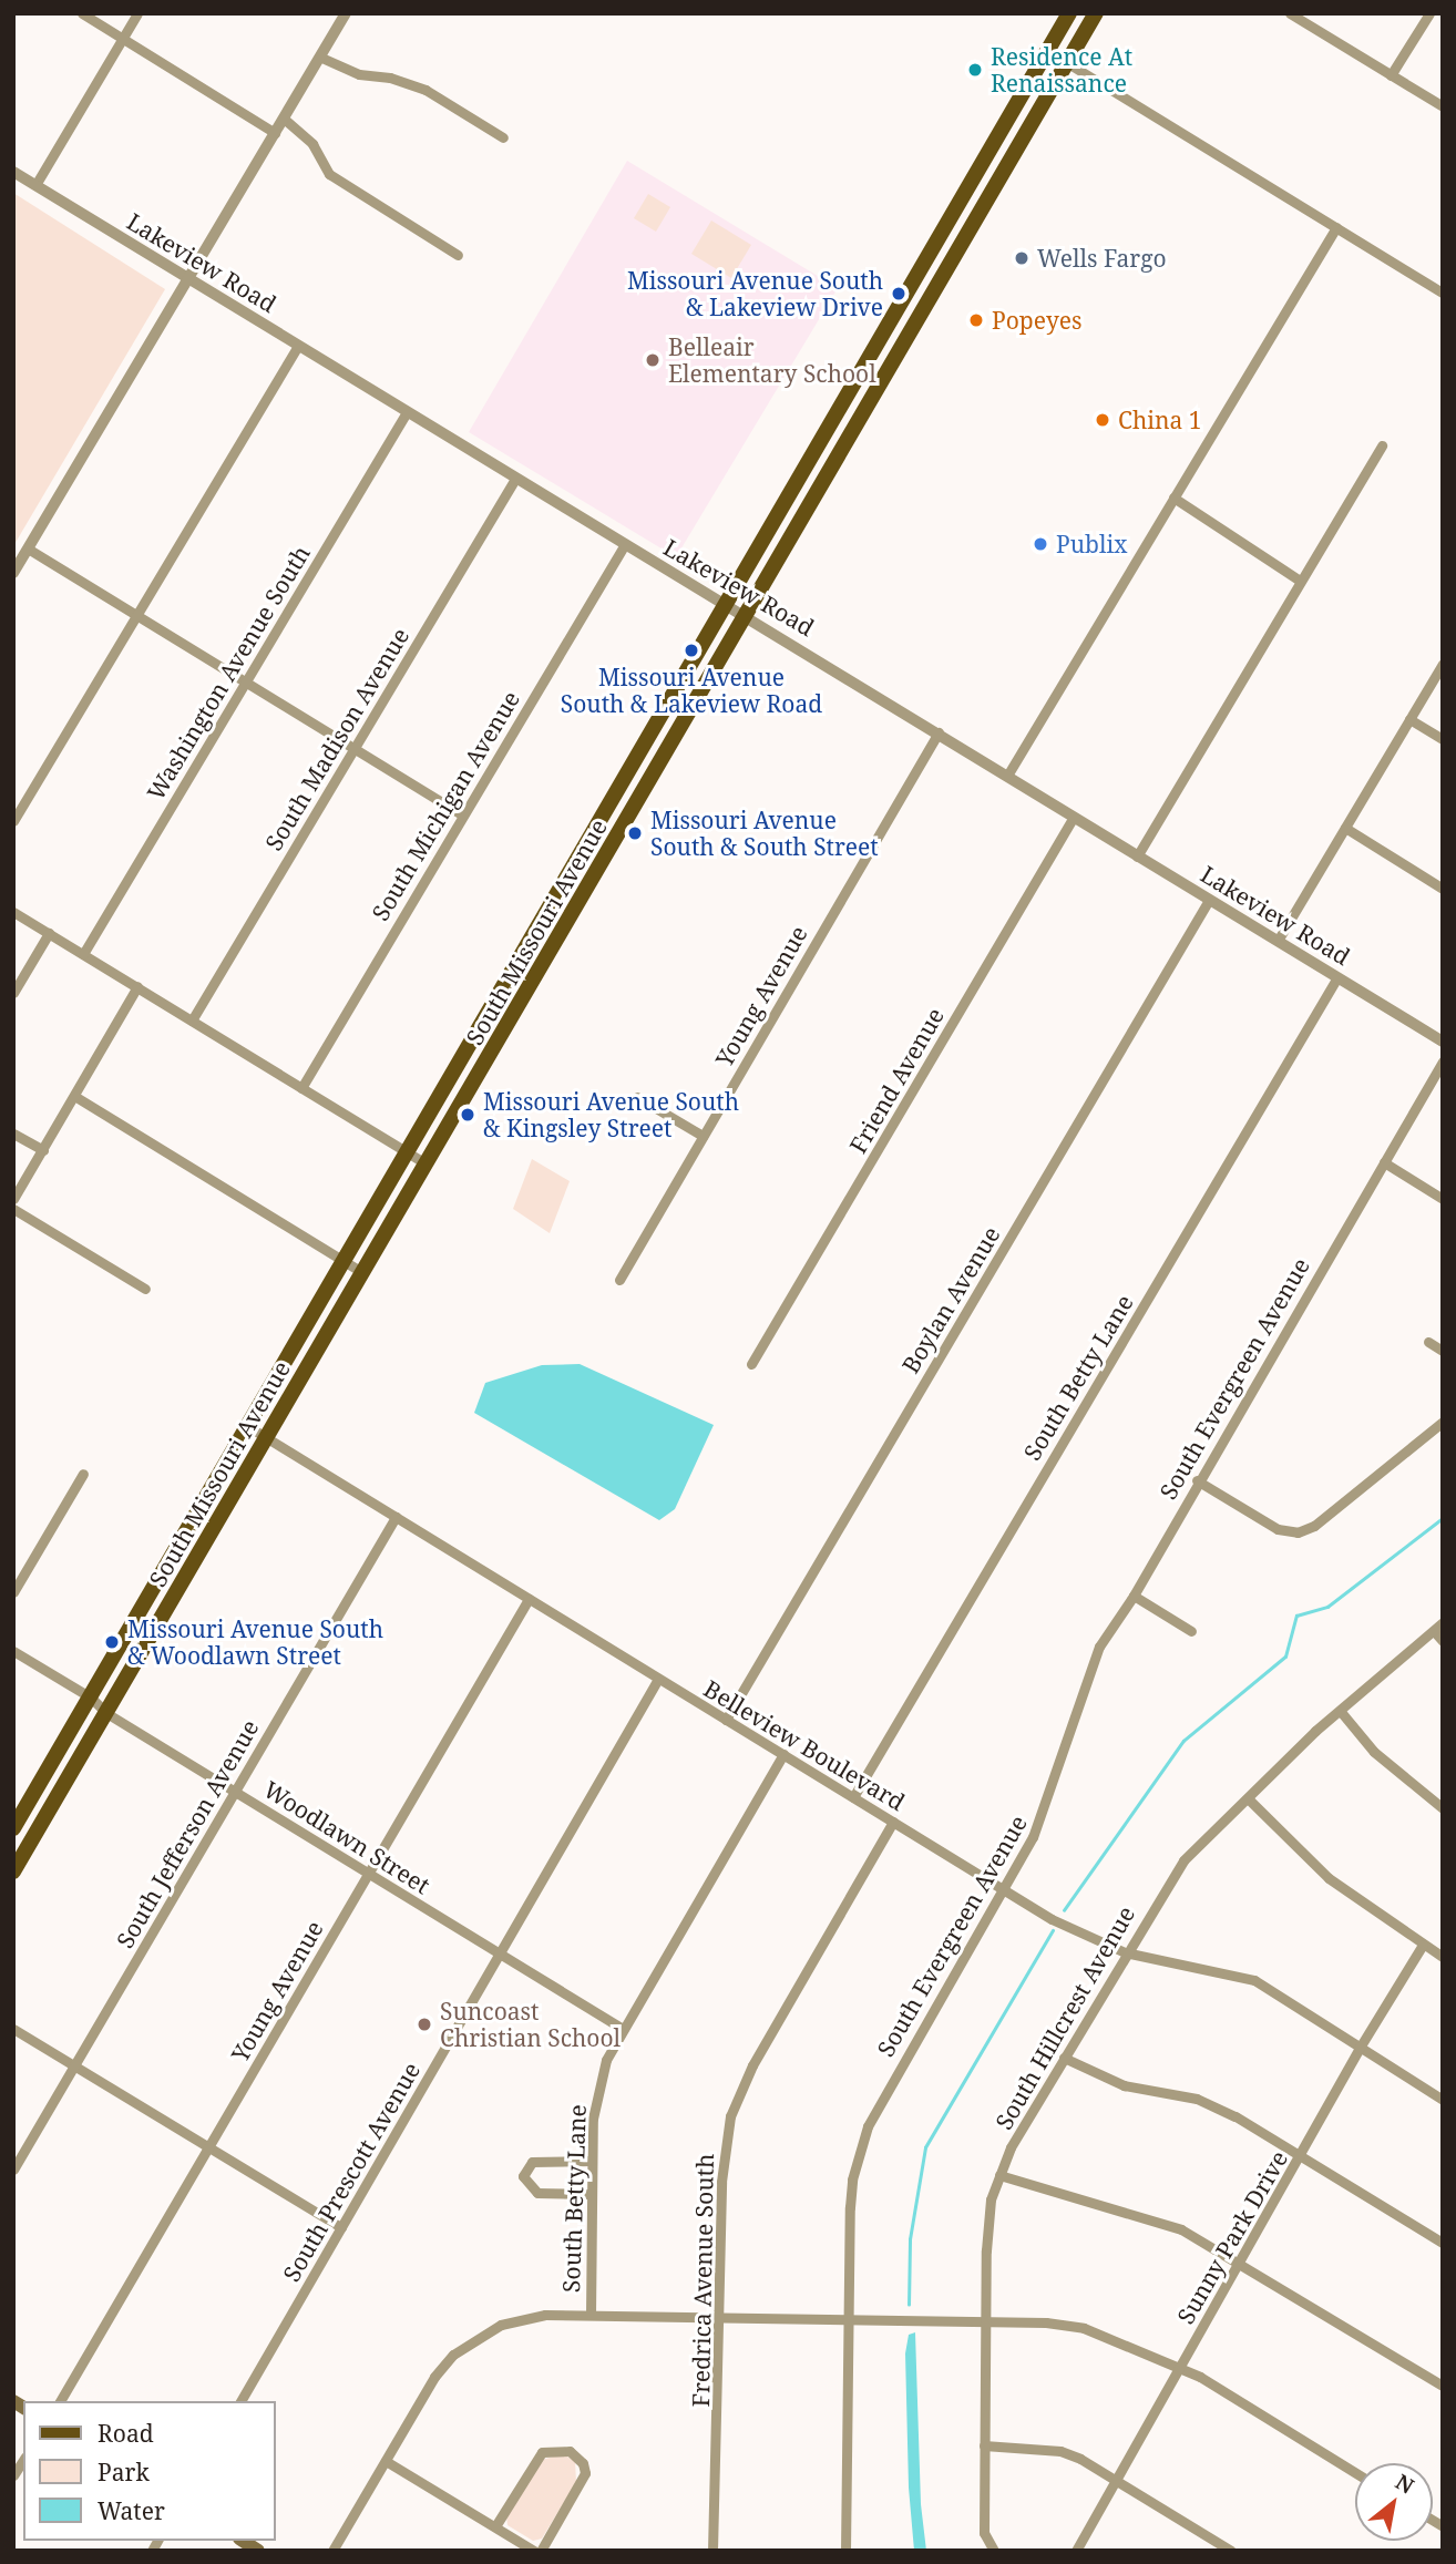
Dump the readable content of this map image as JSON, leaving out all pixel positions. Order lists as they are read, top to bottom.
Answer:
{
  "streets": {
    "main road": ["South Missouri Avenue"],
    "street": [
      "Lakeview Road",
      "Washington Avenue South",
      "South Madison Avenue",
      "South Michigan Avenue",
      "Young Avenue",
      "Friend Avenue",
      "Boylan Avenue",
      "South Betty Lane",
      "South Evergreen Avenue",
      "Belleview Boulevard",
      "South Jefferson Avenue",
      "Woodlawn Street",
      "South Hillcrest Avenue",
      "South Prescott Avenue",
      "Sunny Park Drive",
      "Fredrica Avenue South"
    ]
  },
  "crossings": [
    ["Lakeview Road", "Washington Avenue South"],
    ["Lakeview Road", "South Madison Avenue"],
    ["Lakeview Road", "South Michigan Avenue"],
    ["Lakeview Road", "South Missouri Avenue"],
    ["Lakeview Road", "Young Avenue"],
    ["Lakeview Road", "Friend Avenue"],
    ["Lakeview Road", "Boylan Avenue"],
    ["Lakeview Road", "South Betty Lane"],
    ["South Missouri Avenue", "Belleview Boulevard"],
    ["South Missouri Avenue", "Woodlawn Street"],
    ["Young Avenue", "Belleview Boulevard"],
    ["Young Avenue", "Woodlawn Street"],
    ["Boylan Avenue", "Belleview Boulevard"],
    ["South Betty Lane", "Belleview Boulevard"],
    ["South Betty Lane", "Woodlawn Street"],
    ["South Evergreen Avenue", "Belleview Boulevard"],
    ["Belleview Boulevard", "South Jefferson Avenue"],
    ["Belleview Boulevard", "South Hillcrest Avenue"],
    ["Belleview Boulevard", "South Prescott Avenue"],
    ["Belleview Boulevard", "Sunny Park Drive"],
    ["Belleview Boulevard", "Fredrica Avenue South"],
    ["South Jefferson Avenue", "Woodlawn Street"],
    ["Woodlawn Street", "South Prescott Avenue"]
  ],
  "places": [
    "Residence At Renaissance",
    "Wells Fargo",
    "Missouri Avenue South & Lakeview Drive",
    "Popeyes",
    "Belleair Elementary School",
    "China 1",
    "Publix",
    "Missouri Avenue South & Lakeview Road",
    "Missouri Avenue South & South Street",
    "Missouri Avenue South & Kingsley Street",
    "Missouri Avenue South & Woodlawn Street",
    "Suncoast Christian School"
  ],
  "legend": ["Road", "Park", "Water"],
  "north": "top right"
}
